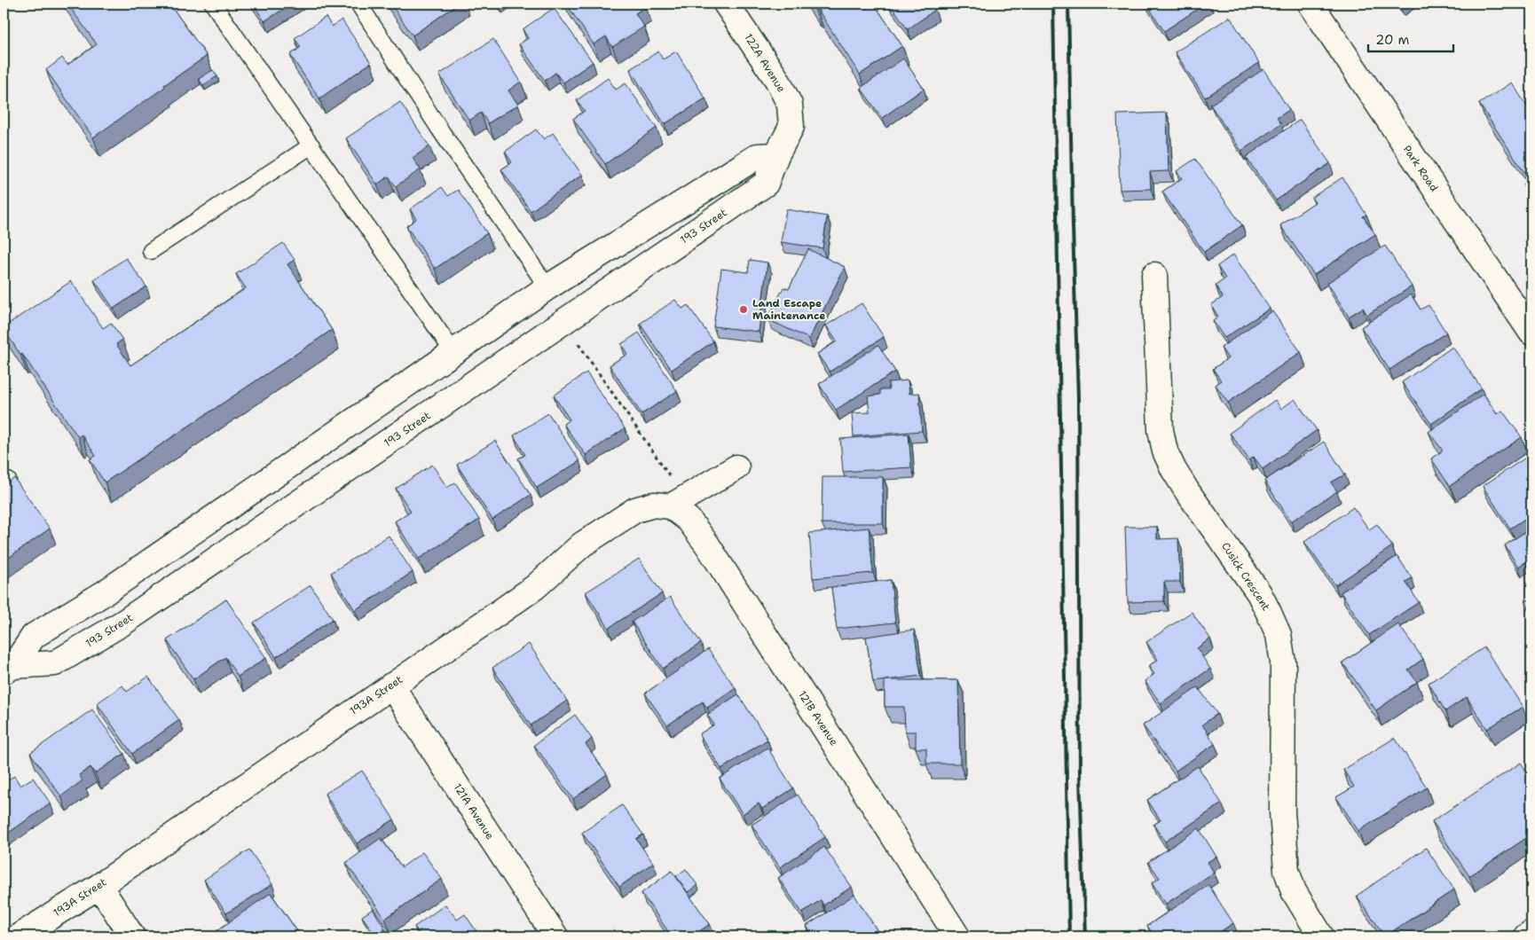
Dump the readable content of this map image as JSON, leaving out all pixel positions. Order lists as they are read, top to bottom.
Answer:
{
  "streets": {
    "street": [
      "122A Avenue",
      "Park Road",
      "193 Street",
      "Cusick Crescent",
      "193A Street",
      "121B Avenue",
      "121A Avenue"
    ]
  },
  "crossings": [
    ["122A Avenue", "193 Street"],
    ["193A Street", "121B Avenue"],
    ["193A Street", "121A Avenue"]
  ],
  "places": ["Land Escape Maintenance"],
  "scale_bar": "20 m"
}
